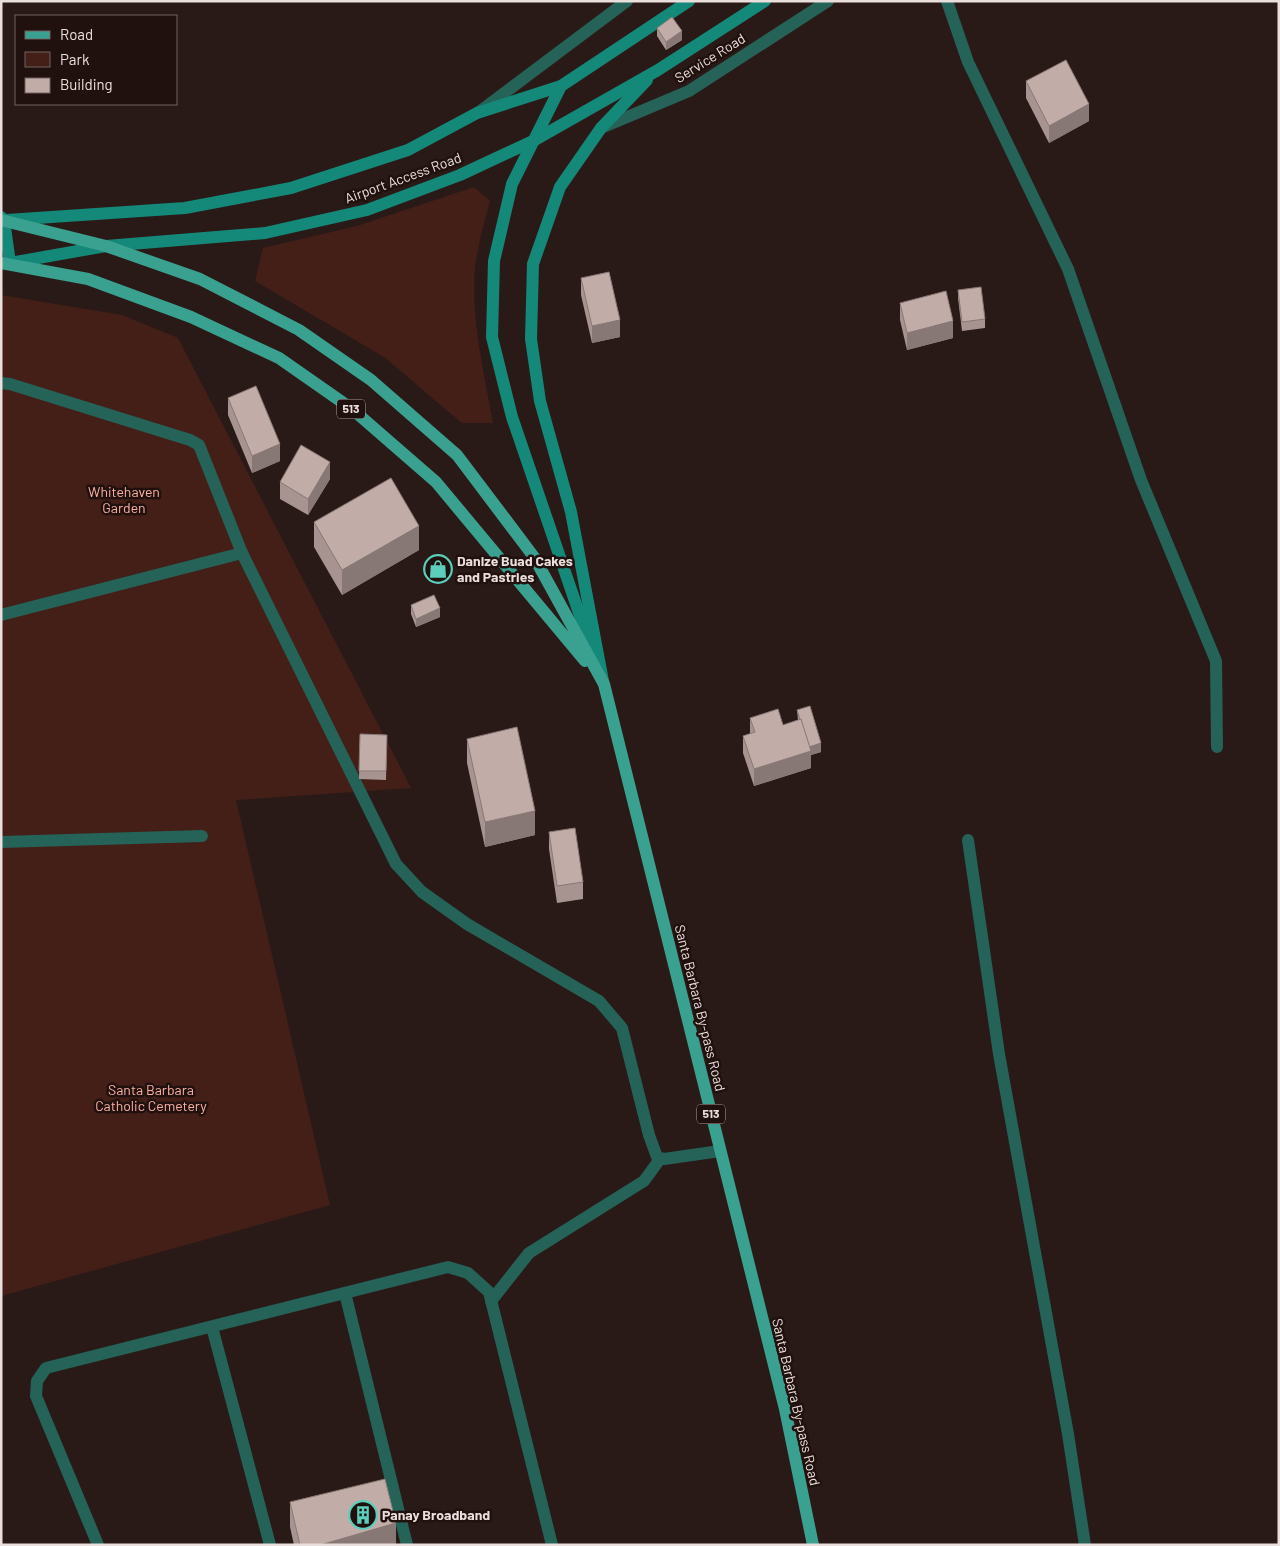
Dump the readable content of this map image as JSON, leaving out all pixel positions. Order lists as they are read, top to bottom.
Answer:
{
  "streets": {
    "main road": ["Airport Access Road", "513", "Santa Barbara By-pass Road"],
    "street": ["Service Road"]
  },
  "crossings": [
    ["Airport Access Road", "513"],
    ["513", "Santa Barbara By-pass Road"]
  ],
  "parks": ["Whitehaven Garden", "Santa Barbara Catholic Cemetery"],
  "places": {
    "shop": ["Danize Buad Cakes and Pastries"],
    "building": ["Panay Broadband"]
  },
  "legend": ["Road", "Park", "Building"]
}
